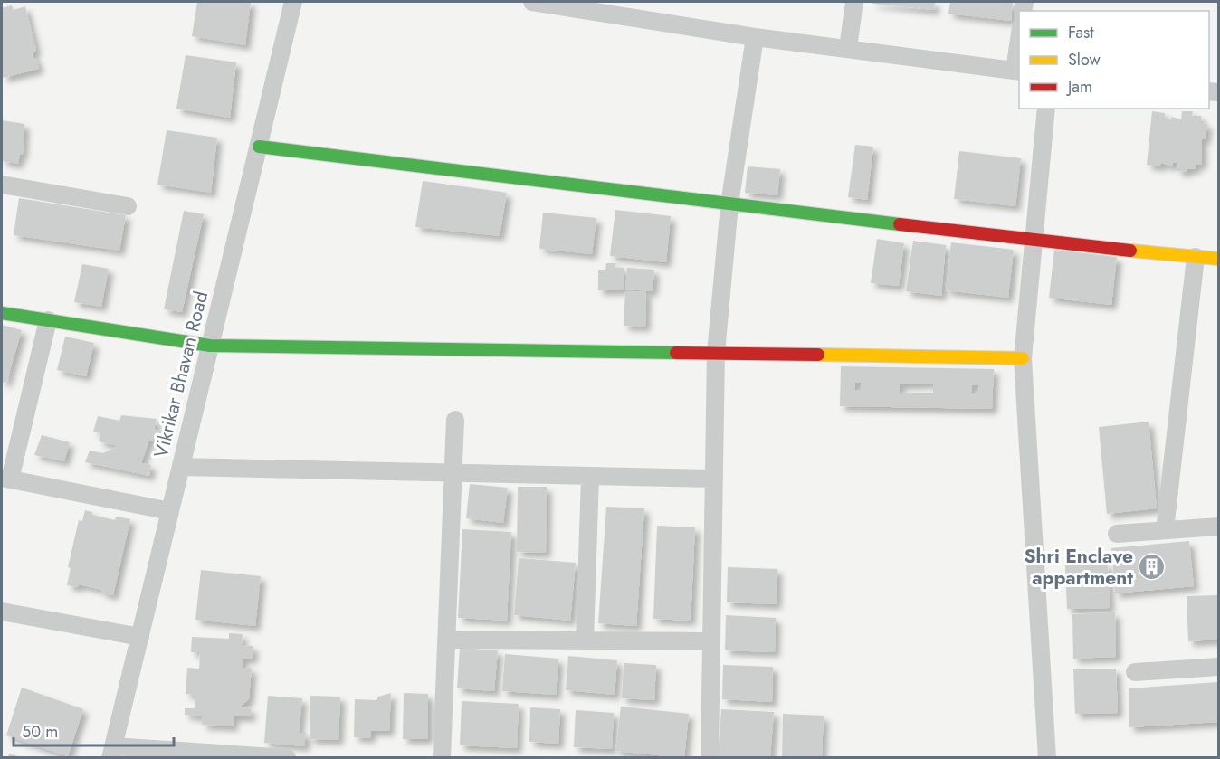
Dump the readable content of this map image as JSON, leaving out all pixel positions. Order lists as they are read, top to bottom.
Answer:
{
  "streets": {
    "street": ["Vikrikar Bhavan Road"]
  },
  "places": {
    "building": ["Shri Enclave appartment"]
  },
  "legend": ["Fast", "Slow", "Jam"],
  "scale_bar": "50 m"
}
